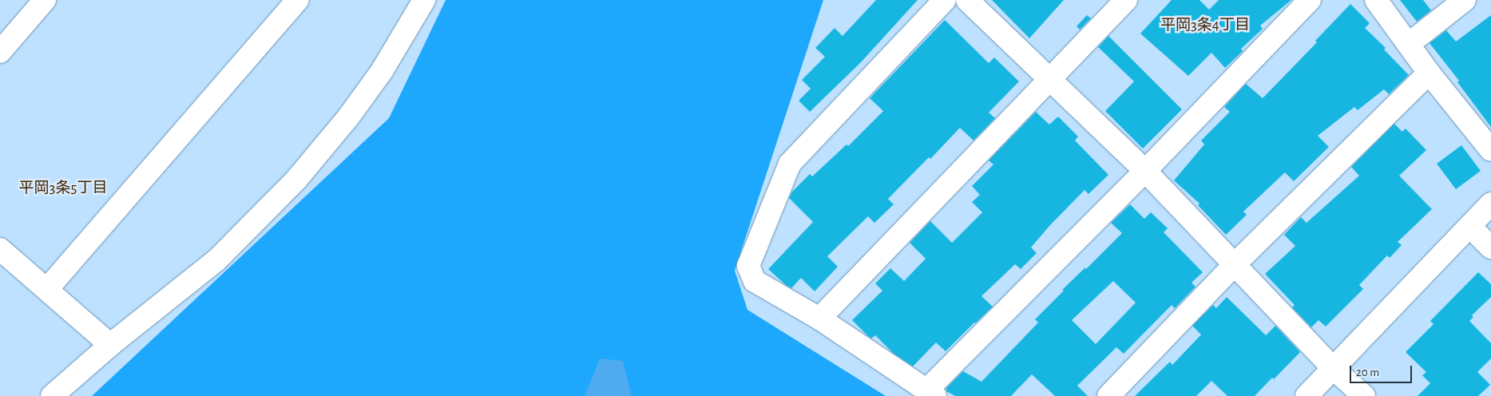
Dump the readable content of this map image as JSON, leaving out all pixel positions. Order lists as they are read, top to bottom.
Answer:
{
  "districts": ["平岡3条4丁目", "平岡3条5丁目"],
  "scale_bar": "20 m"
}
